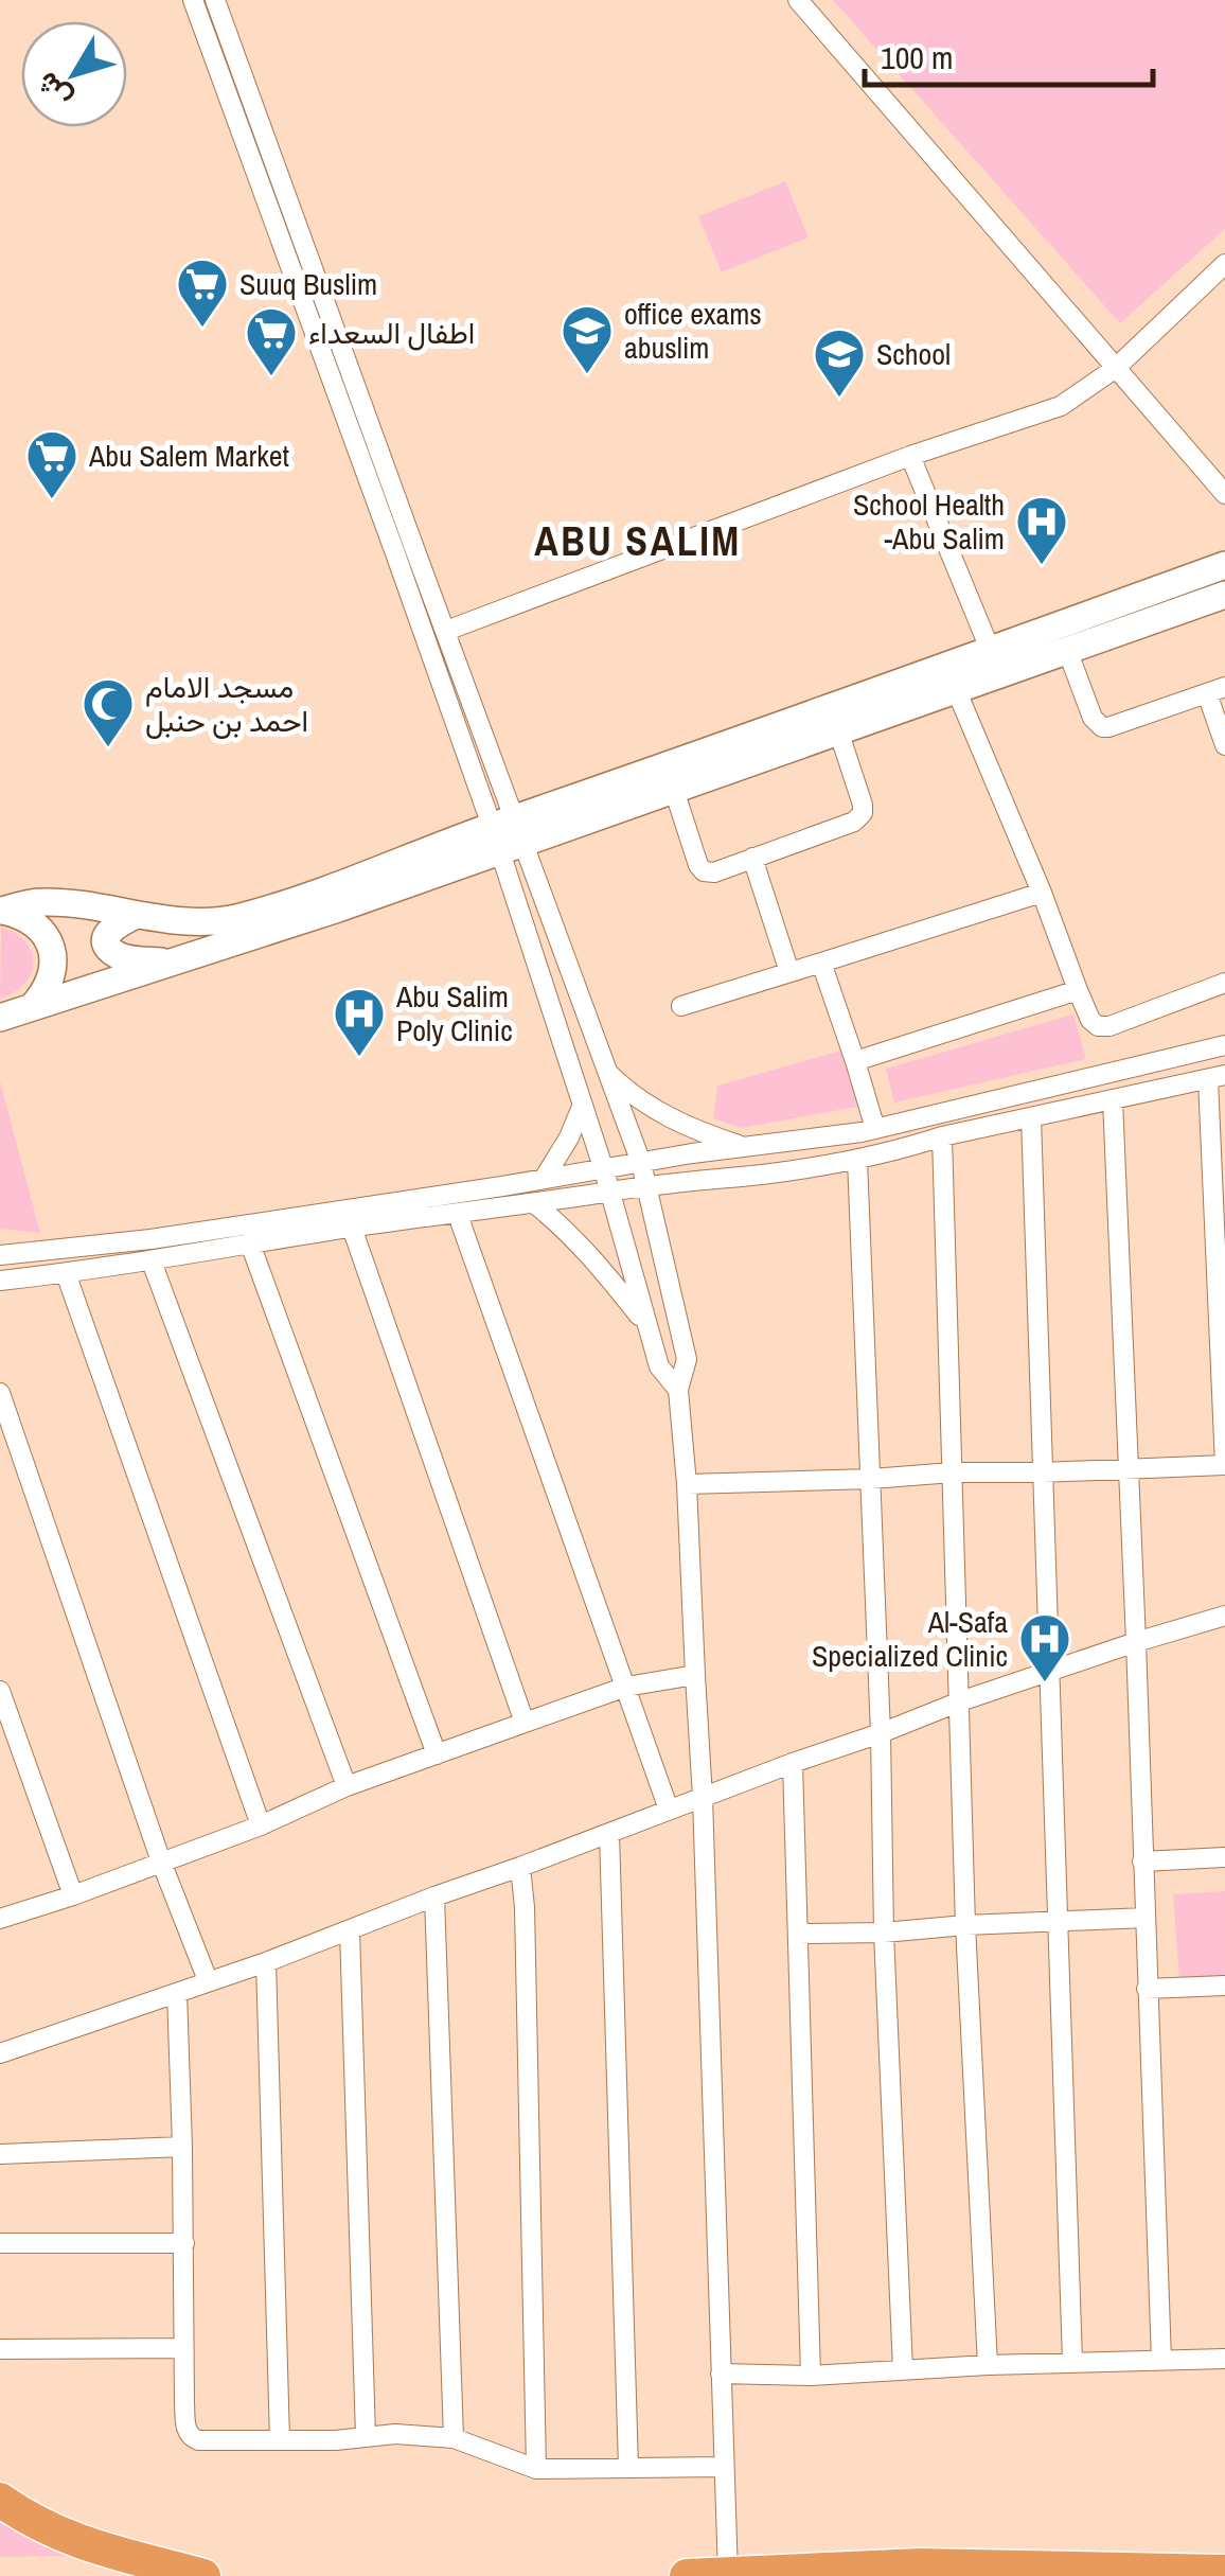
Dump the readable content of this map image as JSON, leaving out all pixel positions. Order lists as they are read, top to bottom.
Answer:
{
  "districts": ["ABU SALIM"],
  "places": {
    "supermarket": ["Suuq Buslim", "اطفال السعداء", "Abu Salem Market"],
    "school or university": ["office exams abuslim", "School"],
    "hospital": ["School Health -Abu Salim", "Abu Salim Poly Clinic", "Al-Safa Specialized Clinic"],
    "mosque": ["مسجد الامام احمد بن حنبل"]
  },
  "scale_bar": "100 m",
  "north": "bottom left"
}
